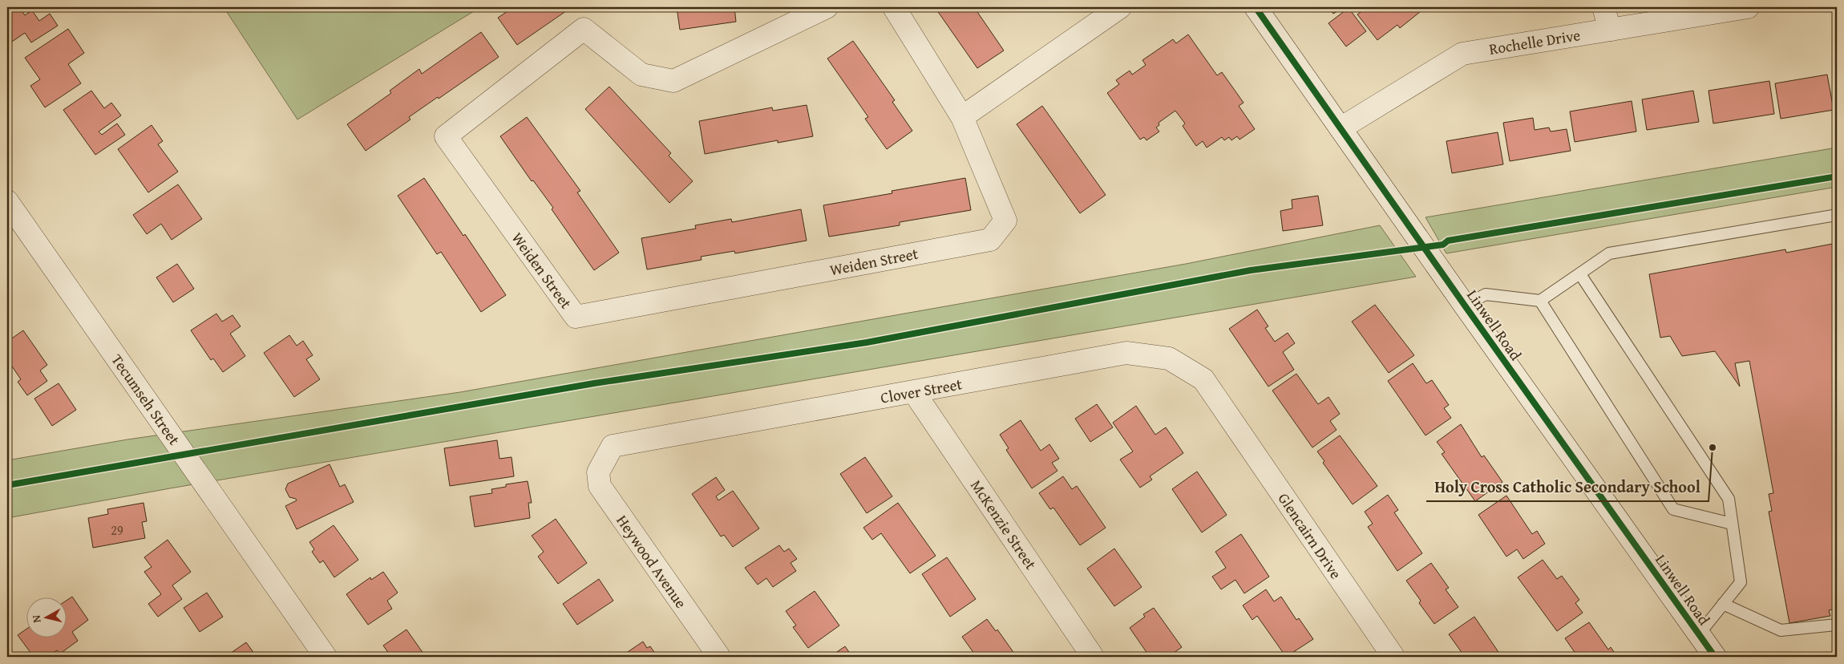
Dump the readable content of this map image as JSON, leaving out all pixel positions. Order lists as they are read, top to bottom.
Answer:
{
  "streets": {
    "street": [
      "Rochelle Drive",
      "Weiden Street",
      "Linwell Road",
      "Clover Street",
      "Tecumseh Street",
      "McKenzie Street",
      "Glencairn Drive",
      "Heywood Avenue"
    ]
  },
  "crossings": [
    ["Rochelle Drive", "Linwell Road"],
    ["Clover Street", "McKenzie Street"],
    ["Clover Street", "Glencairn Drive"],
    ["Clover Street", "Heywood Avenue"]
  ],
  "places": ["Holy Cross Catholic Secondary School"],
  "house_numbers": ["29"],
  "north": "left"
}
